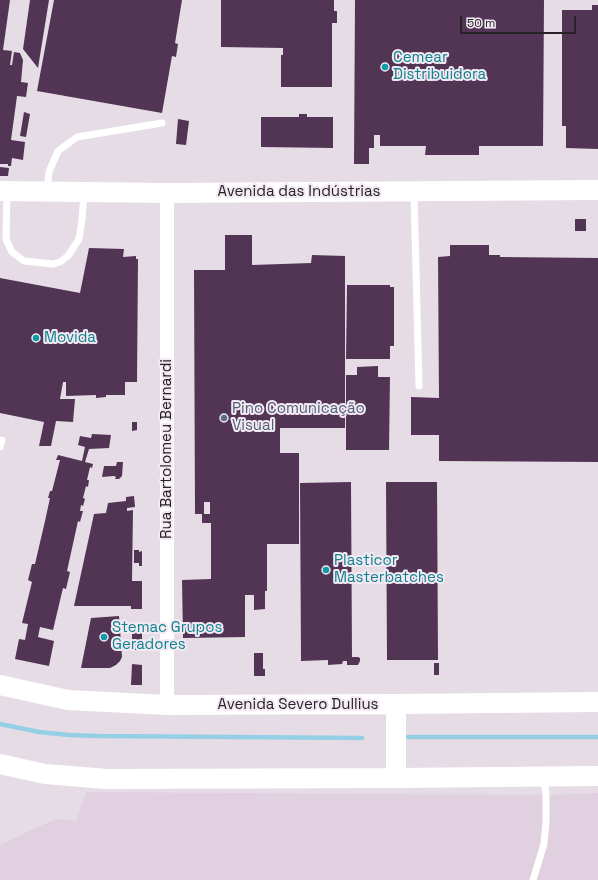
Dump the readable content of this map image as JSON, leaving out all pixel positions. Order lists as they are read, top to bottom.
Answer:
{
  "streets": {
    "main road": ["Avenida das Indústrias", "Avenida Severo Dullius"],
    "street": ["Rua Bartolomeu Bernardi"]
  },
  "crossings": [
    ["Avenida das Indústrias", "Rua Bartolomeu Bernardi"],
    ["Rua Bartolomeu Bernardi", "Avenida Severo Dullius"]
  ],
  "places": [
    "Cemear Distribuidora",
    "Movida",
    "Pino Comunicação Visual",
    "Plasticor Masterbatches",
    "Stemac Grupos Geradores"
  ],
  "scale_bar": "50 m"
}
